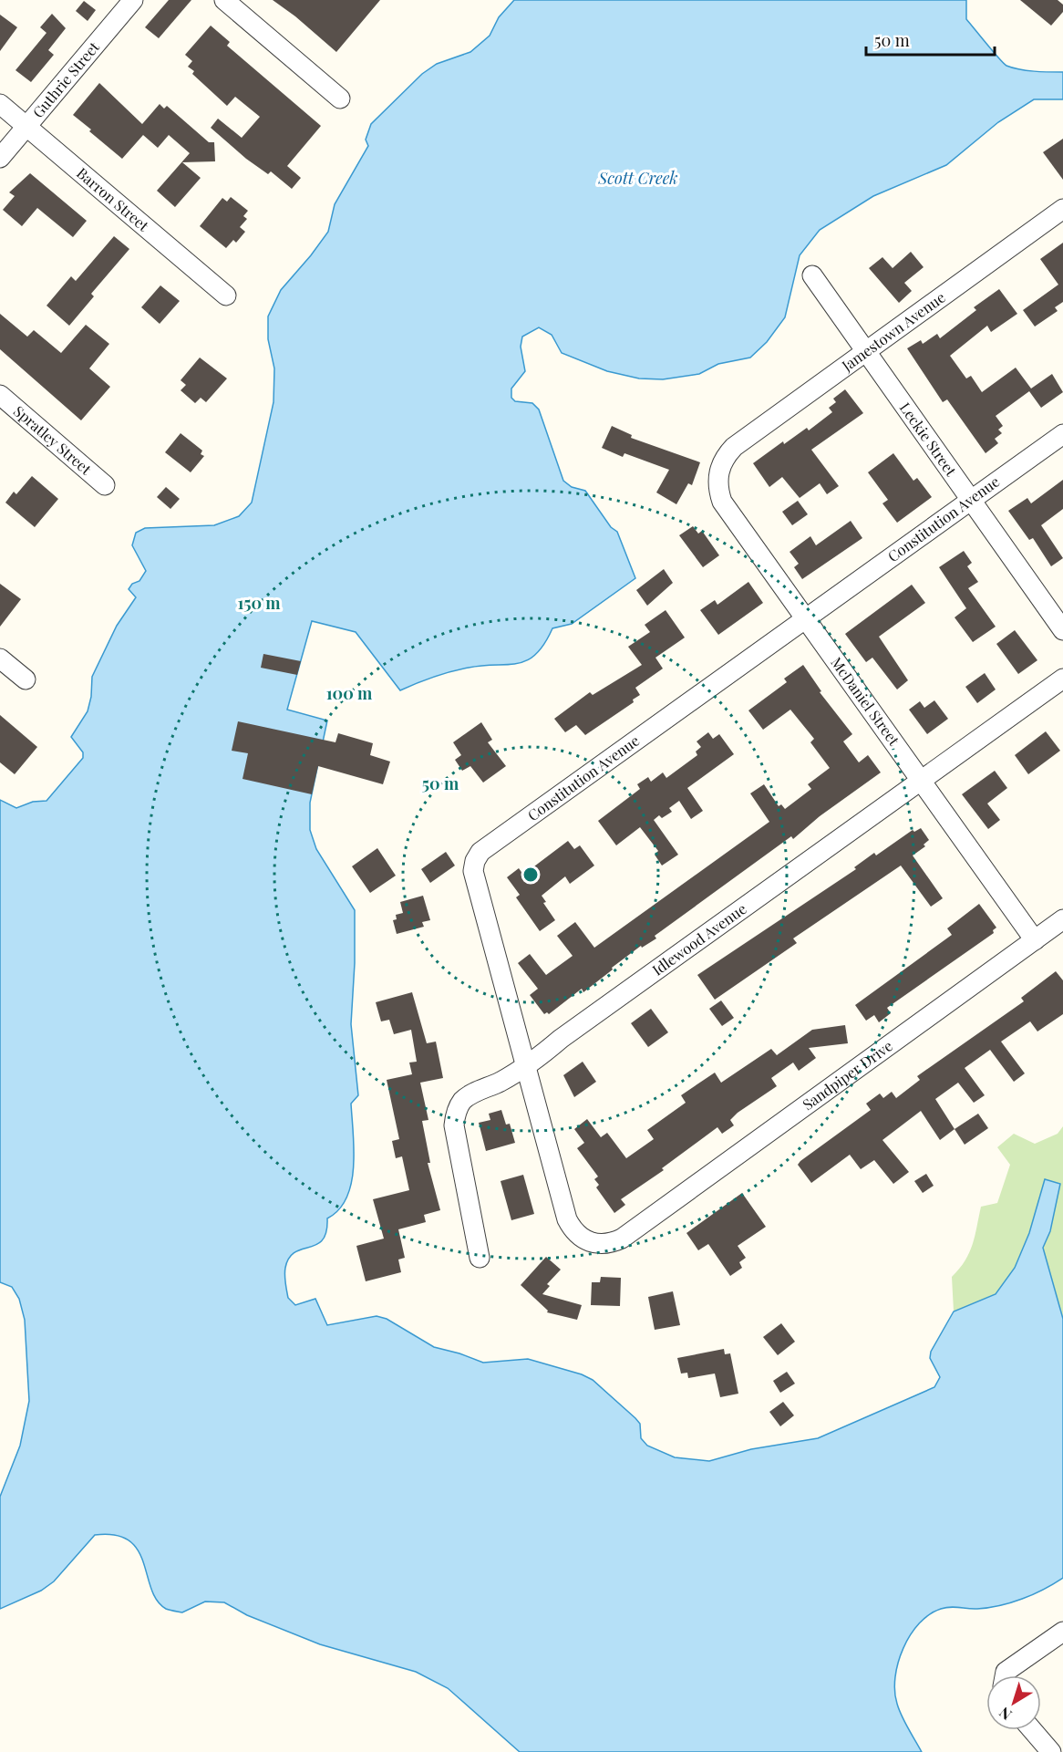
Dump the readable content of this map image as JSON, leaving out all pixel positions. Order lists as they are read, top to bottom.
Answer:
{
  "streets": {
    "street": [
      "Guthrie Street",
      "Barron Street",
      "Jamestown Avenue",
      "Spratley Street",
      "Leckie Street",
      "Constitution Avenue",
      "McDaniel Street",
      "Idlewood Avenue",
      "Sandpiper Drive"
    ]
  },
  "crossings": [
    ["Guthrie Street", "Barron Street"],
    ["Jamestown Avenue", "Leckie Street"],
    ["Jamestown Avenue", "McDaniel Street"],
    ["Leckie Street", "Constitution Avenue"],
    ["Constitution Avenue", "McDaniel Street"],
    ["Constitution Avenue", "Idlewood Avenue"],
    ["Constitution Avenue", "Sandpiper Drive"],
    ["McDaniel Street", "Idlewood Avenue"],
    ["McDaniel Street", "Sandpiper Drive"]
  ],
  "water": ["Scott Creek"],
  "scale_bar": "50 m",
  "north": "bottom left",
  "rings": ["150 m", "100 m", "50 m"]
}
